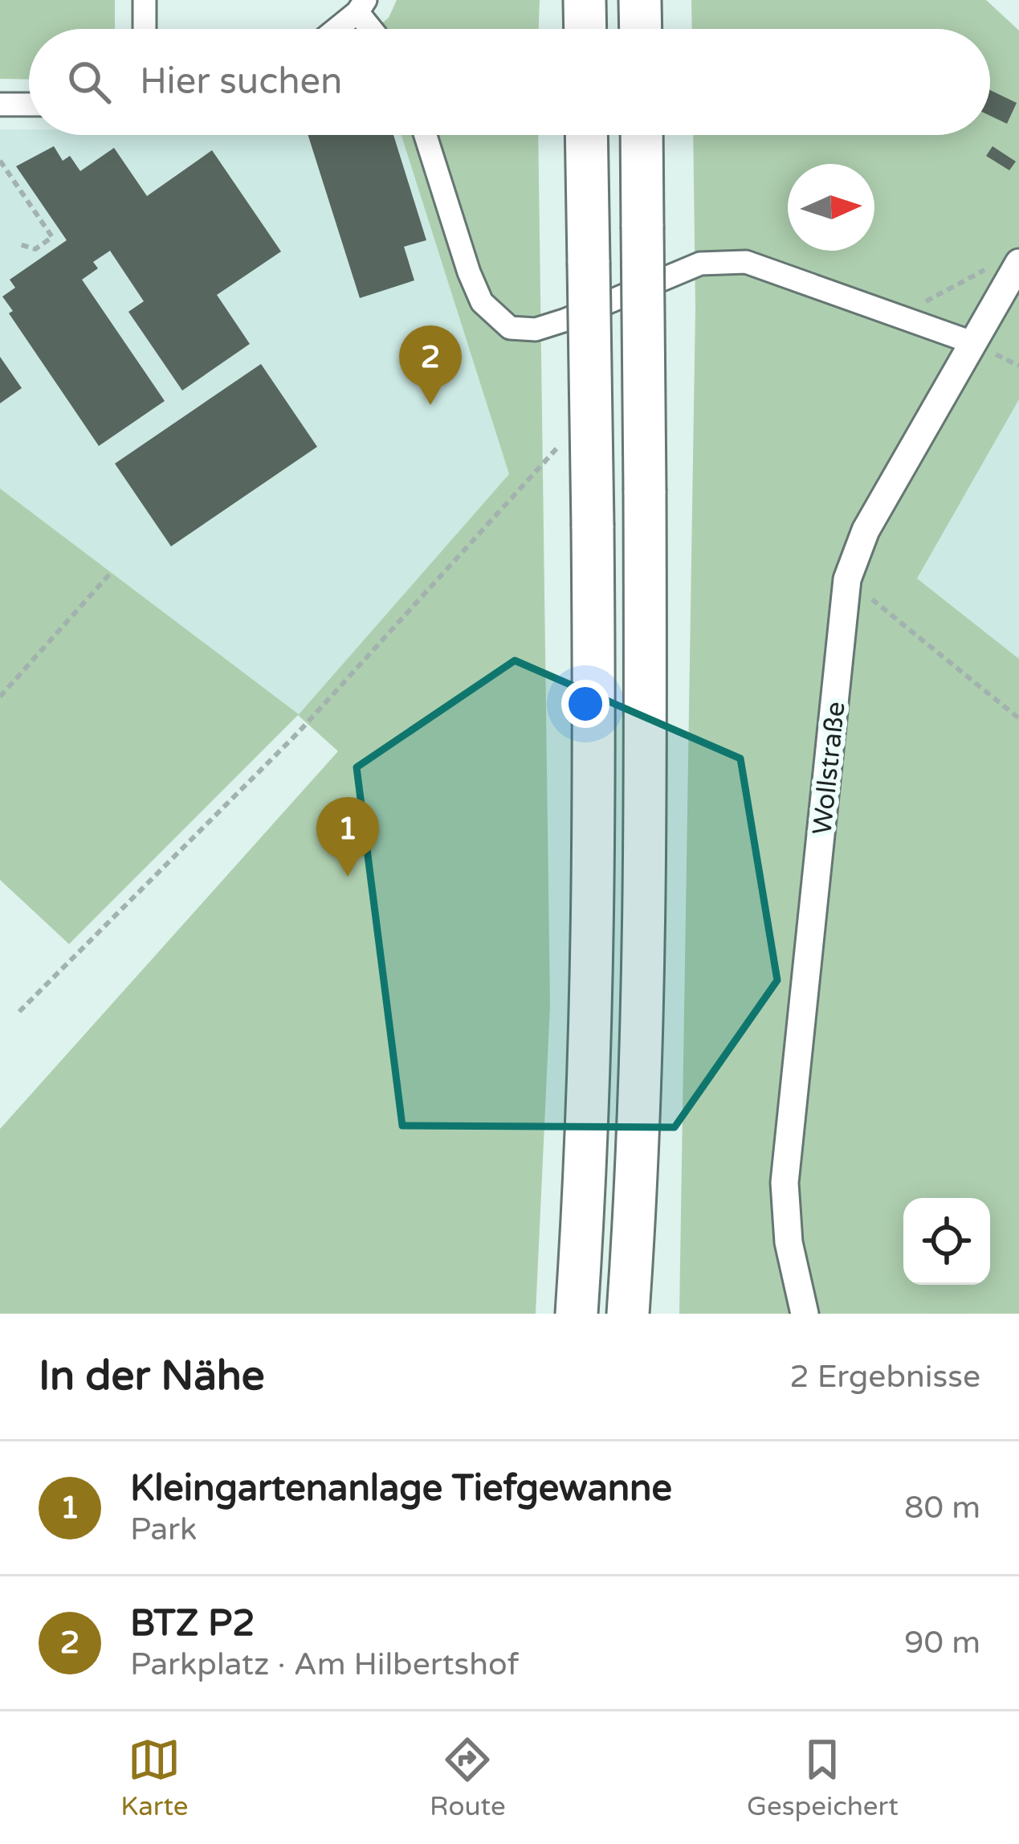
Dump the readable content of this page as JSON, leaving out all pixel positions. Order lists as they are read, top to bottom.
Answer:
{
  "streets": {
    "street": ["Wollstraße"]
  },
  "north": "right",
  "page": {
    "search": "Hier suchen",
    "pins": ["2", "1"],
    "heading": ["In der Nähe", "2 Ergebnisse"],
    "list": [
      {
        "mark": "1",
        "name": "Kleingartenanlage Tiefgewanne",
        "note": "Park",
        "value": "80 m"
      },
      {
        "mark": "2",
        "name": "BTZ P2",
        "note": "Parkplatz · Am Hilbertshof",
        "value": "90 m"
      }
    ],
    "nav": ["Karte", "Route", "Gespeichert"]
  }
}
